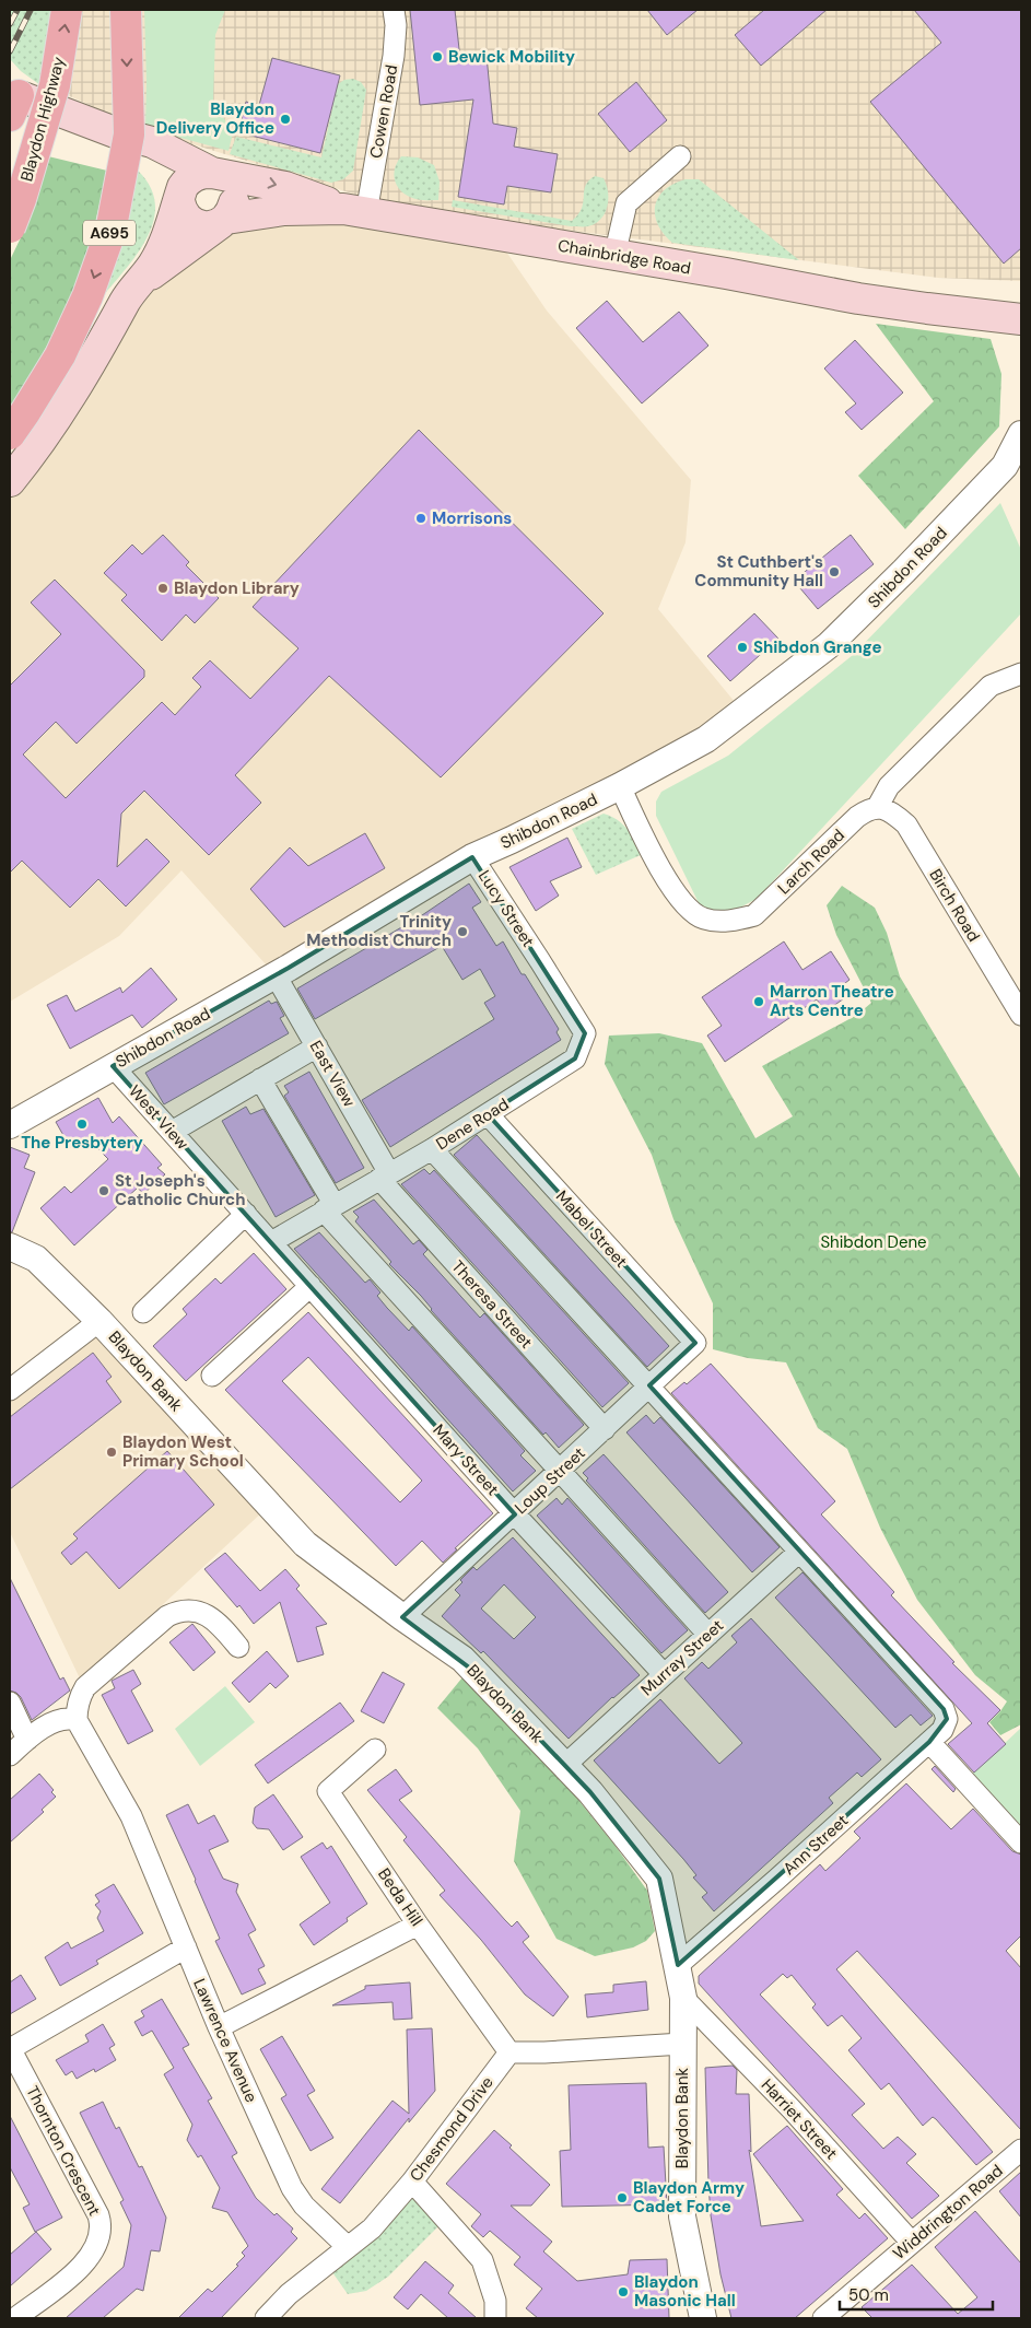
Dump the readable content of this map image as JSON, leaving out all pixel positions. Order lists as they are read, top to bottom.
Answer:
{
  "streets": {
    "main road": ["Blaydon Highway", "A695", "Chainbridge Road"],
    "street": [
      "Cowen Road",
      "Shibdon Road",
      "Larch Road",
      "Birch Road",
      "Lucy Street",
      "East View",
      "West View",
      "Dene Road",
      "Mabel Street",
      "Theresa Street",
      "Blaydon Bank",
      "Mary Street",
      "Loup Street",
      "Murray Street",
      "Ann Street",
      "Beda Hill",
      "Lawrence Avenue",
      "Harriet Street",
      "Chesmond Drive",
      "Thornton Crescent",
      "Widdrington Road"
    ]
  },
  "crossings": [
    ["Cowen Road", "Chainbridge Road"],
    ["Shibdon Road", "Larch Road"],
    ["Shibdon Road", "Lucy Street"],
    ["Shibdon Road", "East View"],
    ["Shibdon Road", "West View"],
    ["Larch Road", "Birch Road"],
    ["Lucy Street", "Dene Road"],
    ["East View", "Dene Road"],
    ["East View", "Theresa Street"],
    ["West View", "Dene Road"],
    ["West View", "Mary Street"],
    ["Dene Road", "Mabel Street"],
    ["Dene Road", "Theresa Street"],
    ["Dene Road", "Mary Street"],
    ["Mabel Street", "Loup Street"],
    ["Theresa Street", "Loup Street"],
    ["Blaydon Bank", "Loup Street"],
    ["Blaydon Bank", "Murray Street"],
    ["Blaydon Bank", "Ann Street"],
    ["Blaydon Bank", "Harriet Street"],
    ["Mary Street", "Loup Street"],
    ["Mary Street", "Murray Street"],
    ["Murray Street", "Ann Street"],
    ["Beda Hill", "Chesmond Drive"],
    ["Lawrence Avenue", "Chesmond Drive"],
    ["Lawrence Avenue", "Thornton Crescent"],
    ["Harriet Street", "Widdrington Road"]
  ],
  "parks": ["Shibdon Dene"],
  "places": [
    "Bewick Mobility",
    "Blaydon Delivery Office",
    "Morrisons",
    "St Cuthbert's Community Hall",
    "Blaydon Library",
    "Shibdon Grange",
    "Trinity Methodist Church",
    "Marron Theatre Arts Centre",
    "The Presbytery",
    "St Joseph's Catholic Church",
    "Blaydon West Primary School",
    "Blaydon Army Cadet Force",
    "Blaydon Masonic Hall"
  ],
  "scale_bar": "50 m"
}
